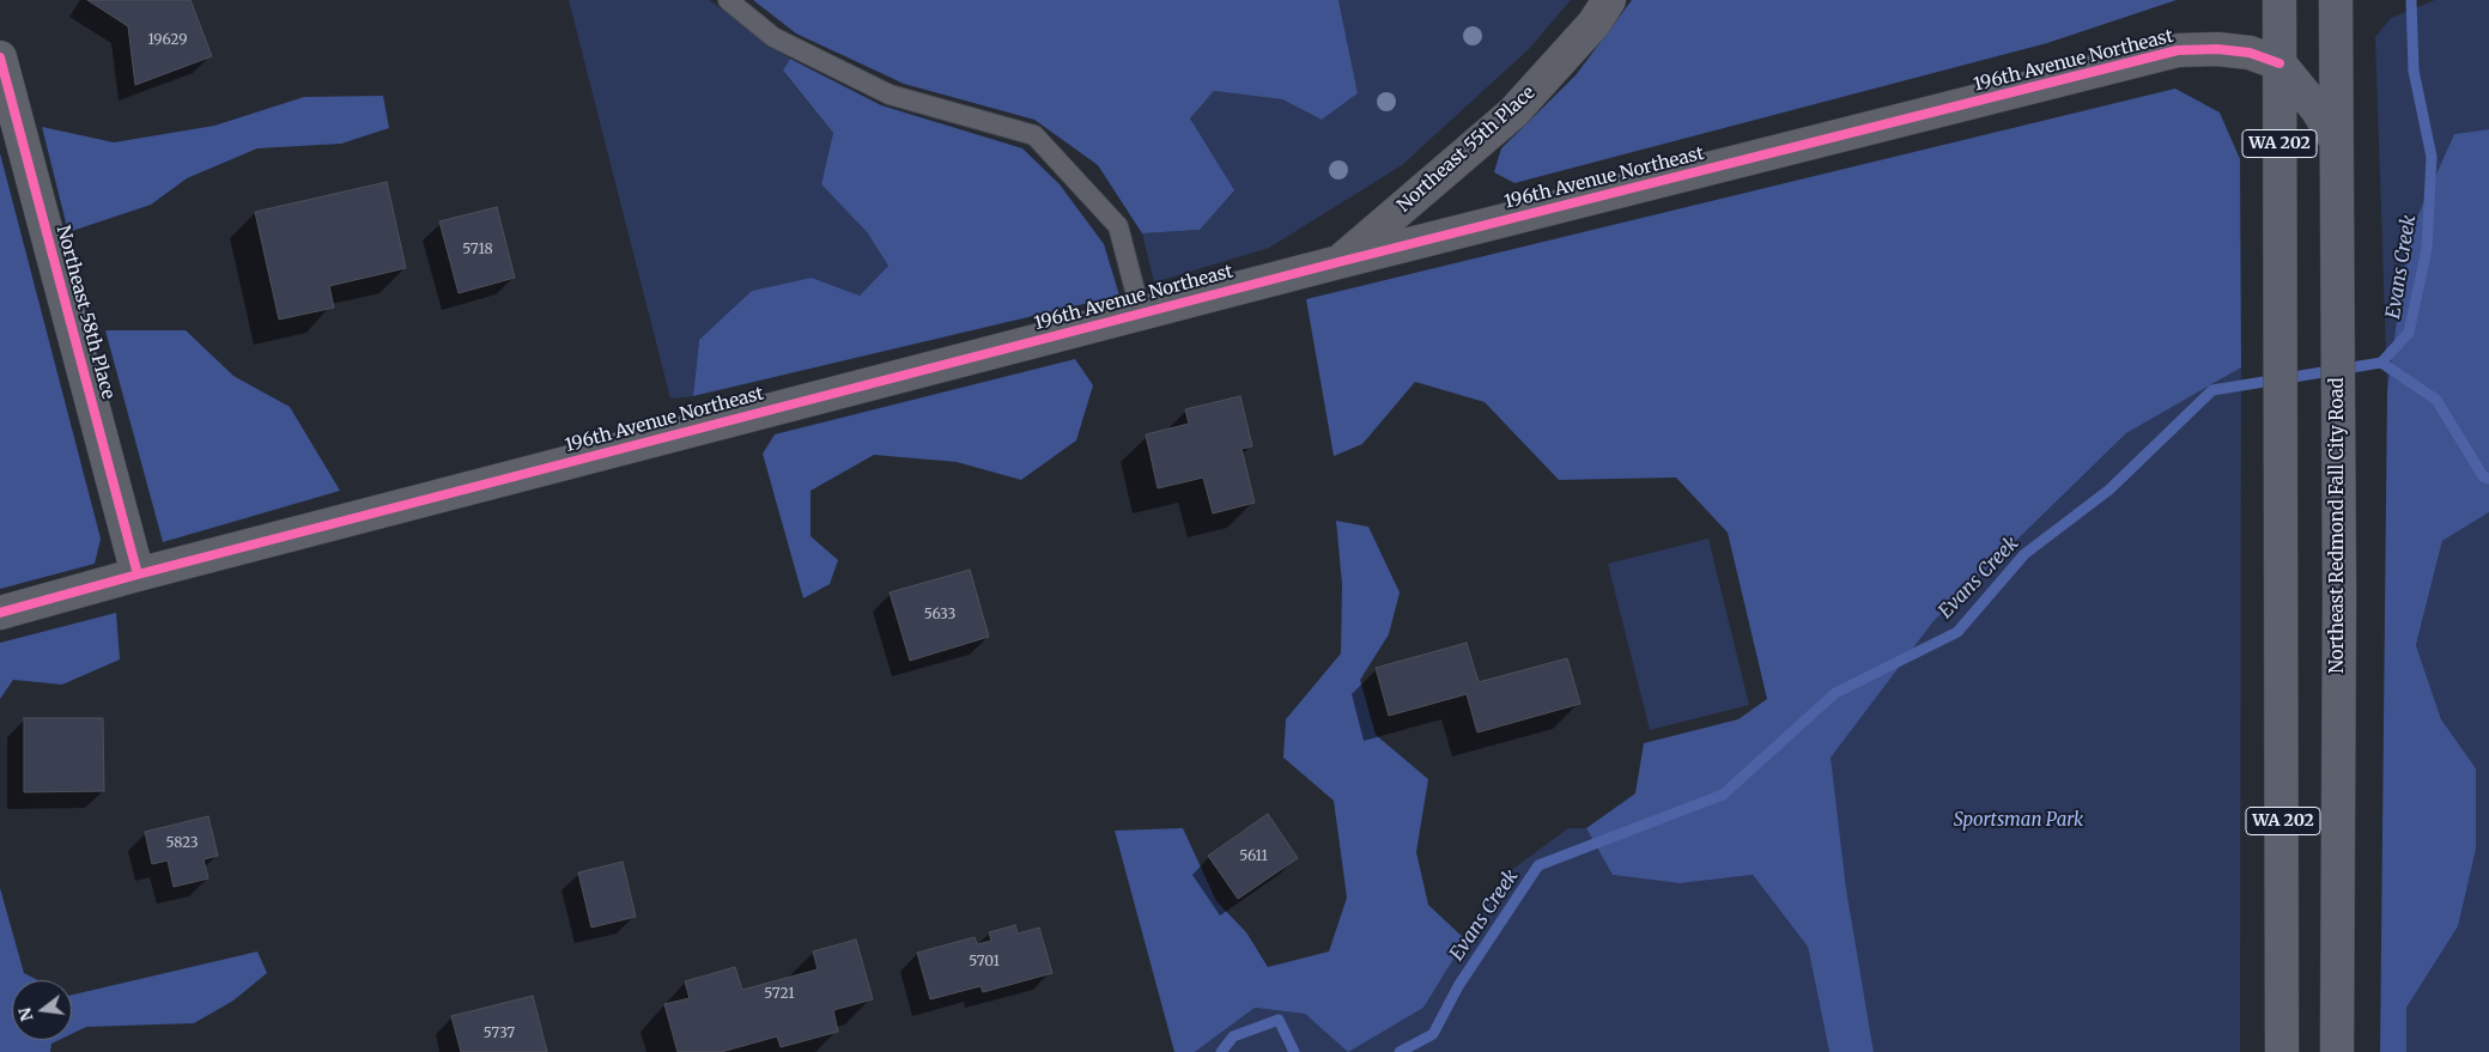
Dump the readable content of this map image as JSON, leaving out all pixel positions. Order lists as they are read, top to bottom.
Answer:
{
  "streets": {
    "main road": ["WA 202", "Northeast Redmond Fall City Road"],
    "street": ["196th Avenue Northeast", "Northeast 55th Place", "Northeast 58th Place"]
  },
  "crossings": [
    ["196th Avenue Northeast", "WA 202"],
    ["196th Avenue Northeast", "Northeast 55th Place"],
    ["196th Avenue Northeast", "Northeast 58th Place"]
  ],
  "water": ["Evans Creek"],
  "parks": ["Sportsman Park"],
  "house_numbers": [
    "19629",
    "5718",
    "5633",
    "5823",
    "5611",
    "5701",
    "5721",
    "5737"
  ],
  "north": "left"
}
